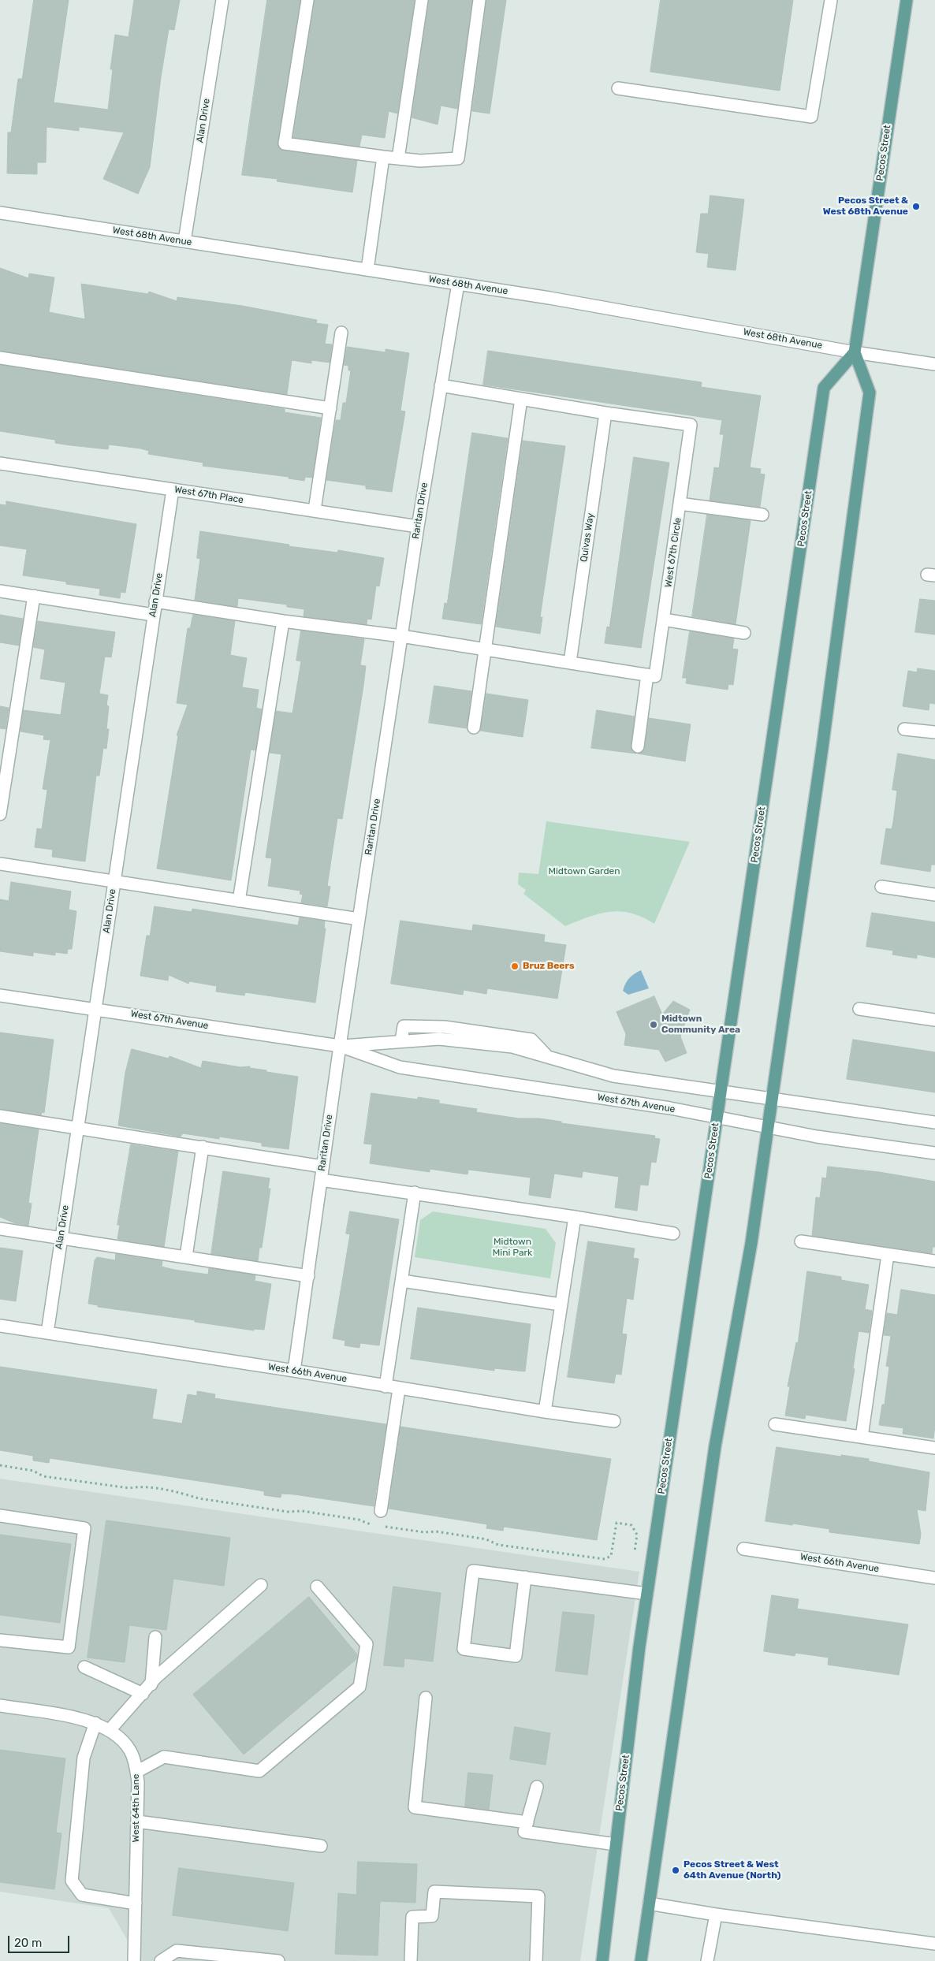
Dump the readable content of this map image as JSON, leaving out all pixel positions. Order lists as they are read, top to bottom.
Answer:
{
  "streets": {
    "main road": ["Pecos Street"],
    "street": [
      "Alan Drive",
      "West 68th Avenue",
      "West 67th Place",
      "Raritan Drive",
      "Quivas Way",
      "West 67th Circle",
      "West 67th Avenue",
      "West 66th Avenue",
      "West 64th Lane"
    ]
  },
  "crossings": [
    ["Alan Drive", "West 68th Avenue"],
    ["Alan Drive", "West 67th Place"],
    ["Alan Drive", "West 67th Avenue"],
    ["Alan Drive", "West 66th Avenue"],
    ["Pecos Street", "West 68th Avenue"],
    ["Pecos Street", "West 67th Avenue"],
    ["West 68th Avenue", "Raritan Drive"],
    ["West 67th Place", "Raritan Drive"],
    ["Raritan Drive", "West 67th Circle"],
    ["Raritan Drive", "West 67th Avenue"],
    ["Raritan Drive", "West 66th Avenue"],
    ["Quivas Way", "West 67th Circle"]
  ],
  "parks": ["Midtown Garden", "Midtown Mini Park"],
  "places": [
    "Pecos Street & West 68th Avenue",
    "Bruz Beers",
    "Midtown Community Area",
    "Pecos Street & West 64th Avenue (North)"
  ],
  "scale_bar": "20 m"
}
